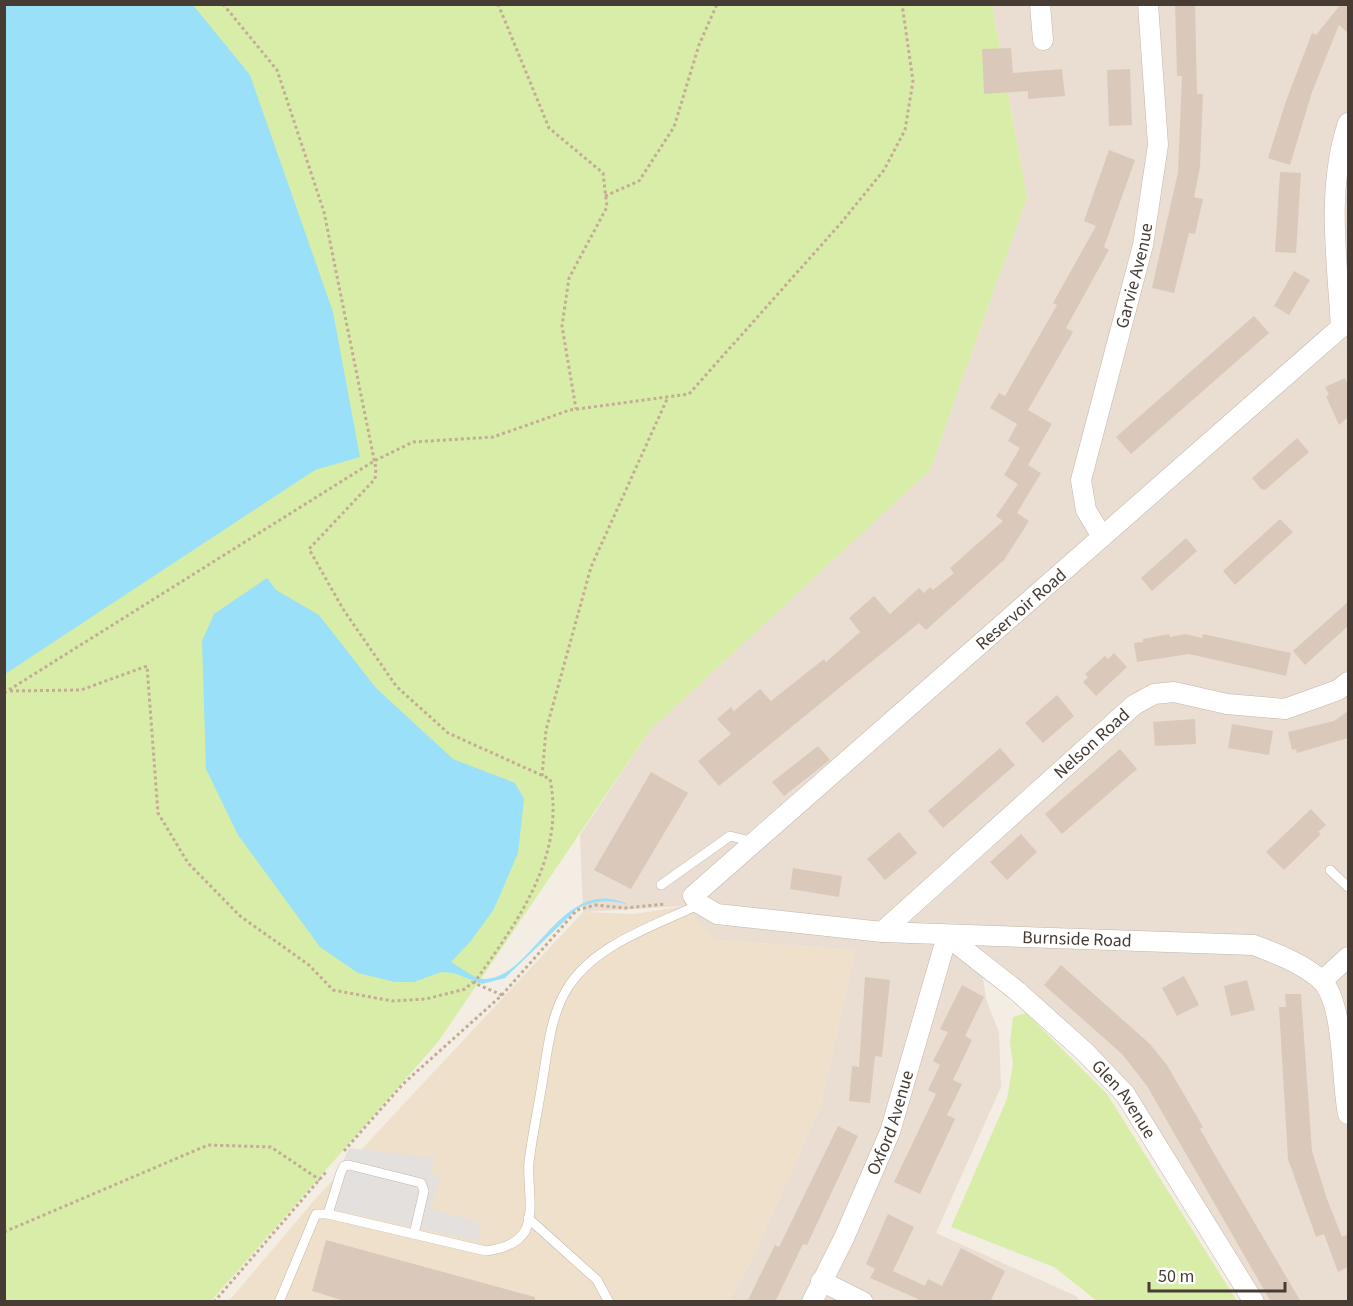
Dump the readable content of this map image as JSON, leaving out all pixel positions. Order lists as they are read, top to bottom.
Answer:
{
  "streets": {
    "street": [
      "Garvie Avenue",
      "Reservoir Road",
      "Nelson Road",
      "Burnside Road",
      "Glen Avenue",
      "Oxford Avenue"
    ]
  },
  "crossings": [
    ["Garvie Avenue", "Reservoir Road"],
    ["Reservoir Road", "Burnside Road"],
    ["Nelson Road", "Burnside Road"],
    ["Burnside Road", "Glen Avenue"],
    ["Burnside Road", "Oxford Avenue"],
    ["Glen Avenue", "Oxford Avenue"]
  ],
  "scale_bar": "50 m"
}
